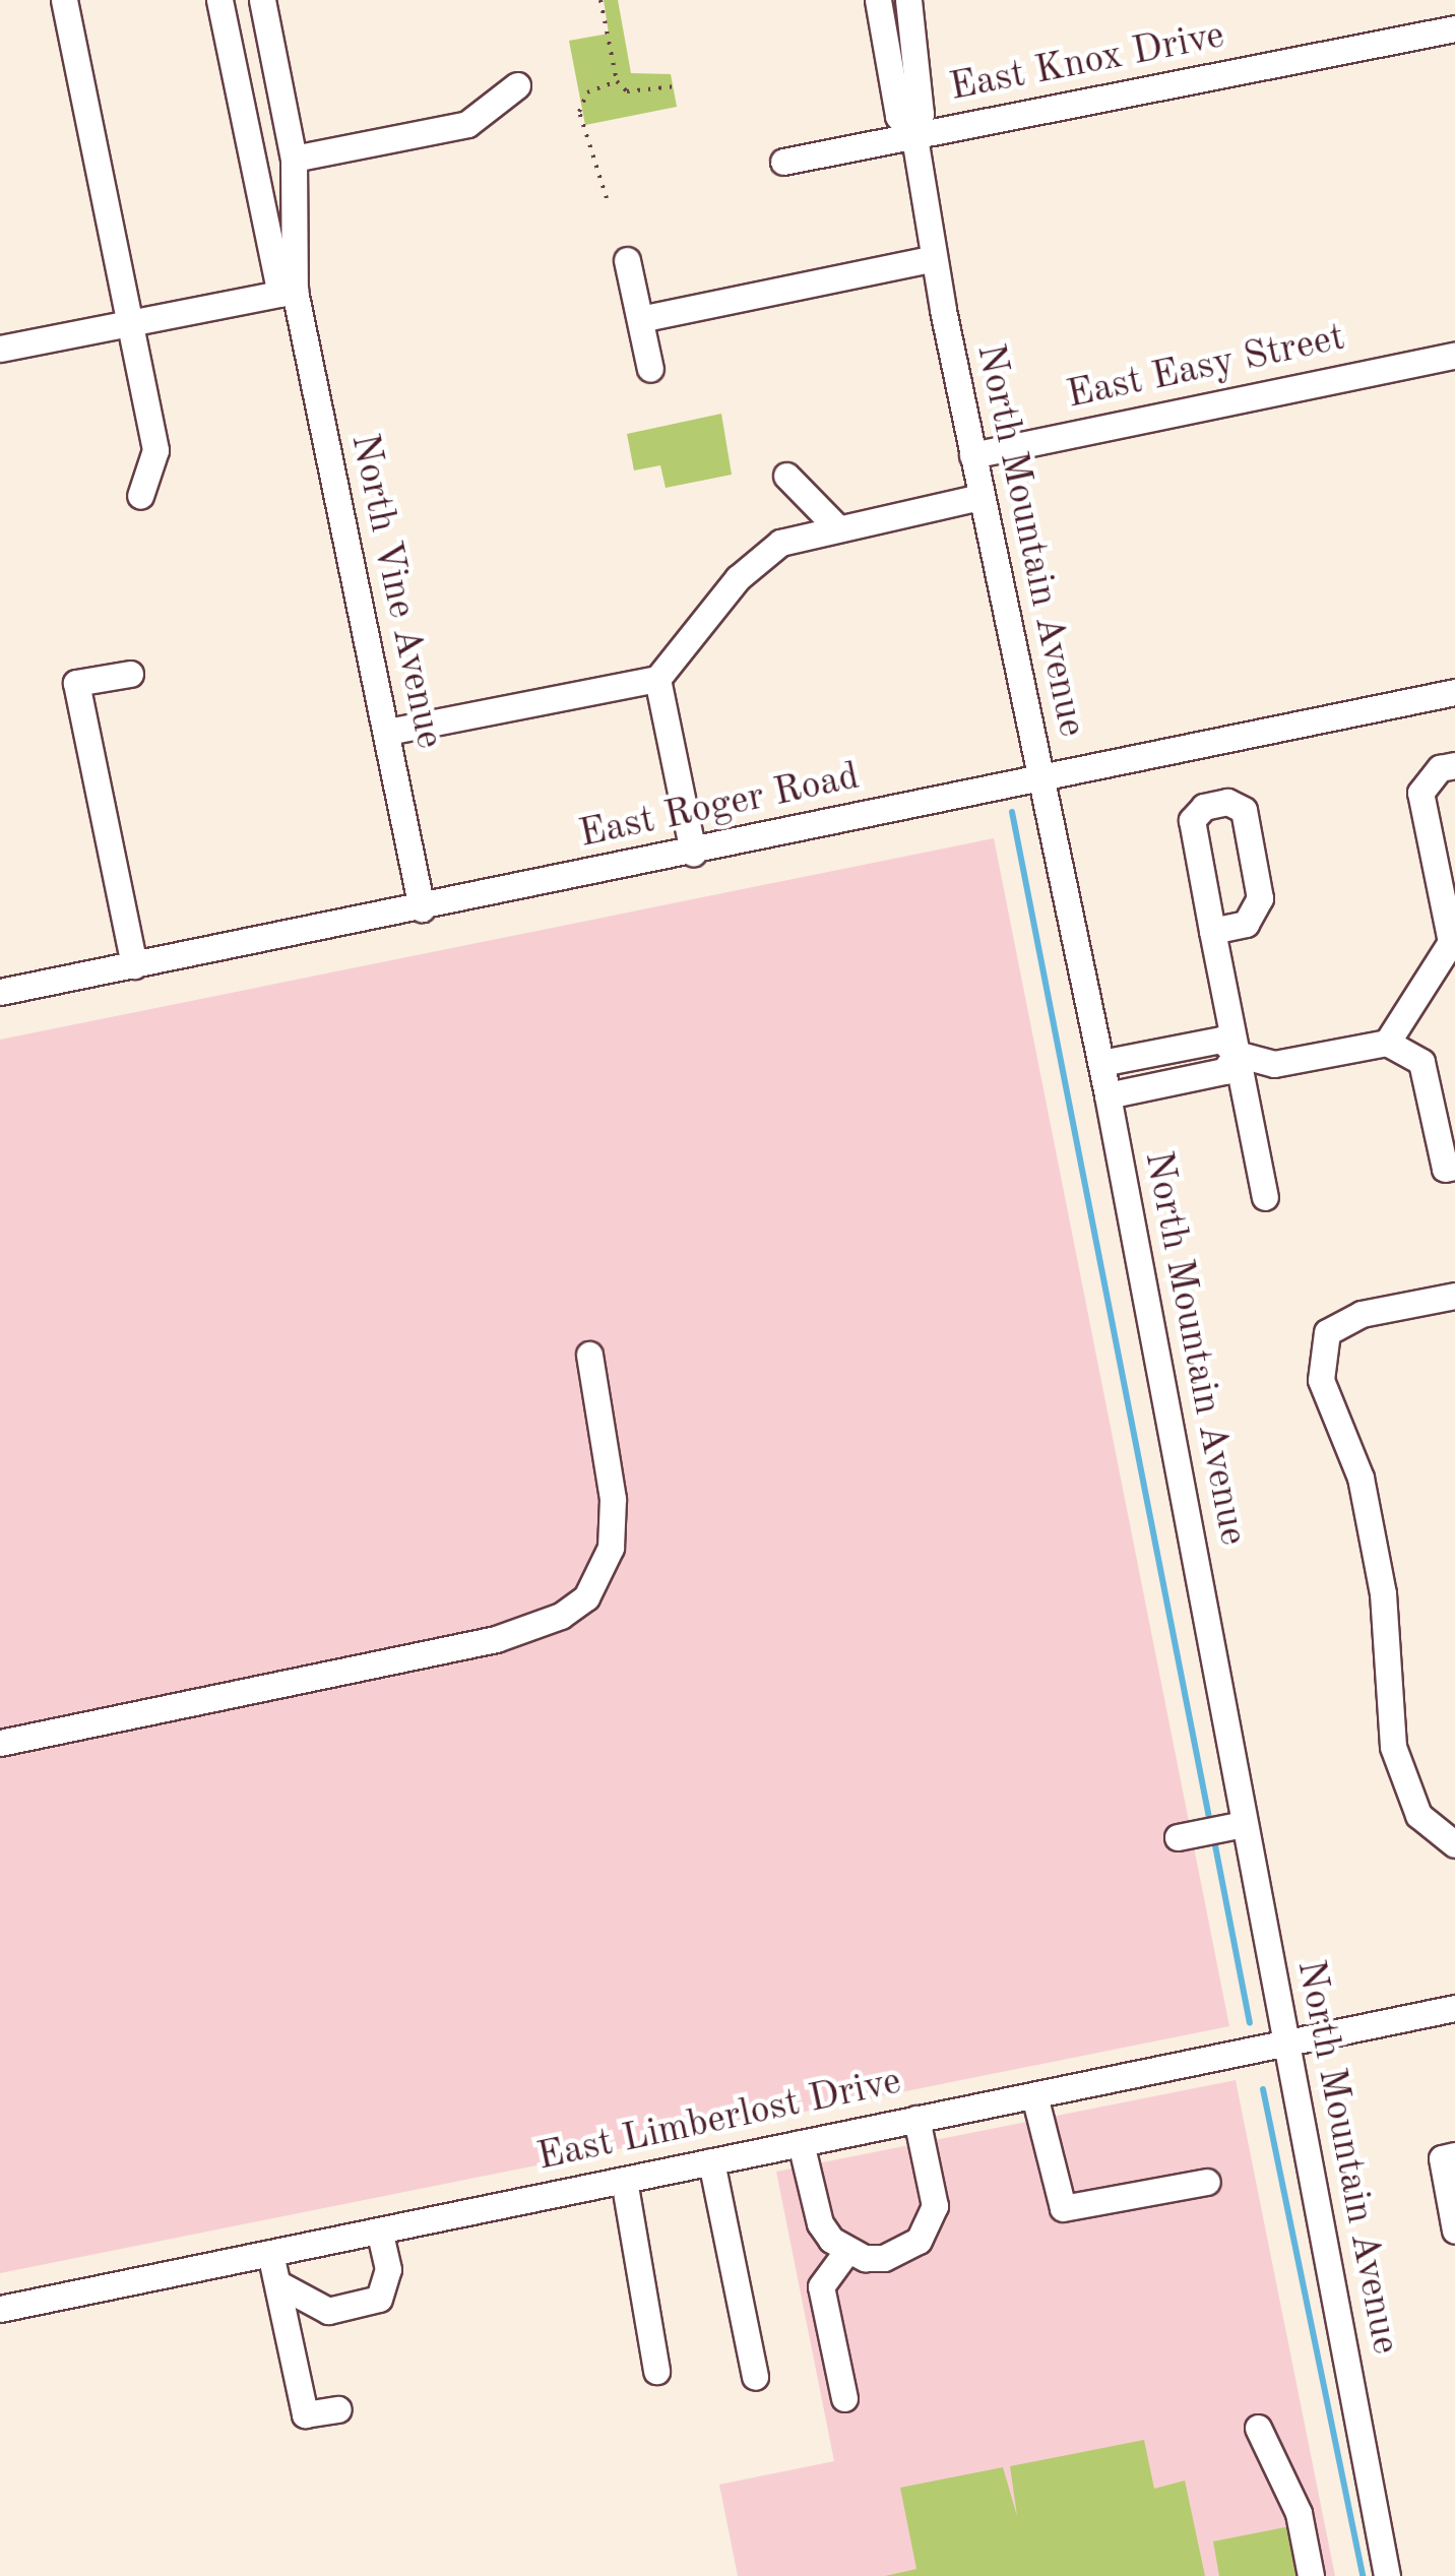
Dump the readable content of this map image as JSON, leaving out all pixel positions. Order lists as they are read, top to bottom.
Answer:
{
  "streets": {
    "street": [
      "East Knox Drive",
      "East Easy Street",
      "North Mountain Avenue",
      "North Vine Avenue",
      "East Roger Road",
      "East Limberlost Drive"
    ]
  },
  "crossings": [
    ["East Knox Drive", "North Mountain Avenue"],
    ["East Easy Street", "North Mountain Avenue"],
    ["North Mountain Avenue", "East Roger Road"],
    ["North Mountain Avenue", "East Limberlost Drive"],
    ["North Vine Avenue", "East Roger Road"]
  ]
}
